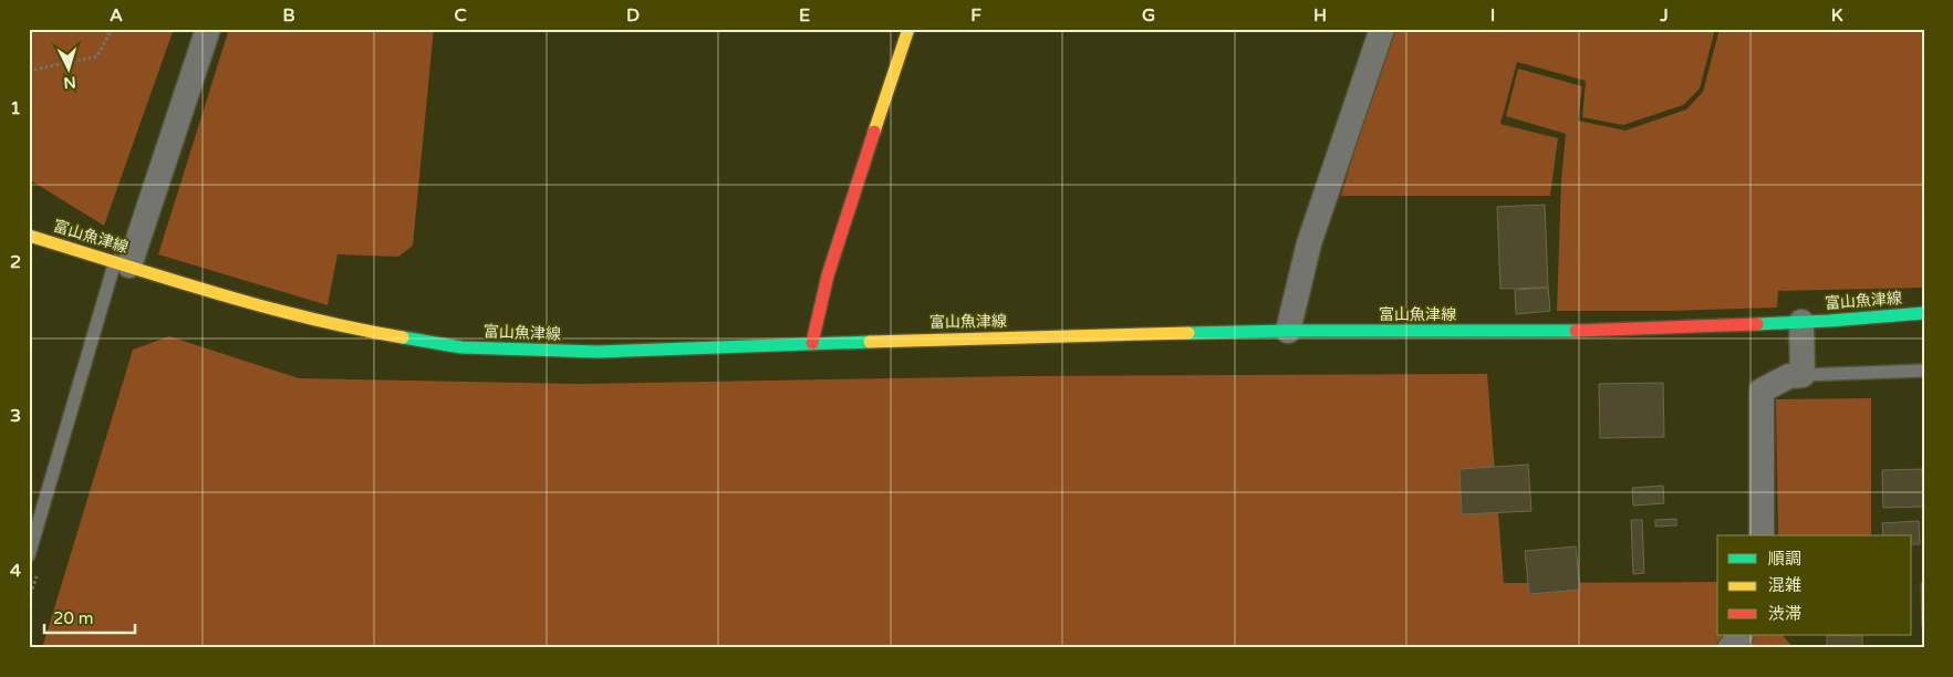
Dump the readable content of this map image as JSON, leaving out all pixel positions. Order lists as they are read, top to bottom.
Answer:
{
  "streets": {
    "main road": ["富山魚津線"]
  },
  "legend": ["順調", "混雑", "渋滞"],
  "scale_bar": "20 m",
  "north": "bottom",
  "grid": {
    "columns": [
      "A",
      "B",
      "C",
      "D",
      "E",
      "F",
      "G",
      "H",
      "I",
      "J",
      "K"
    ],
    "rows": [
      "1",
      "2",
      "3",
      "4"
    ]
  }
}
